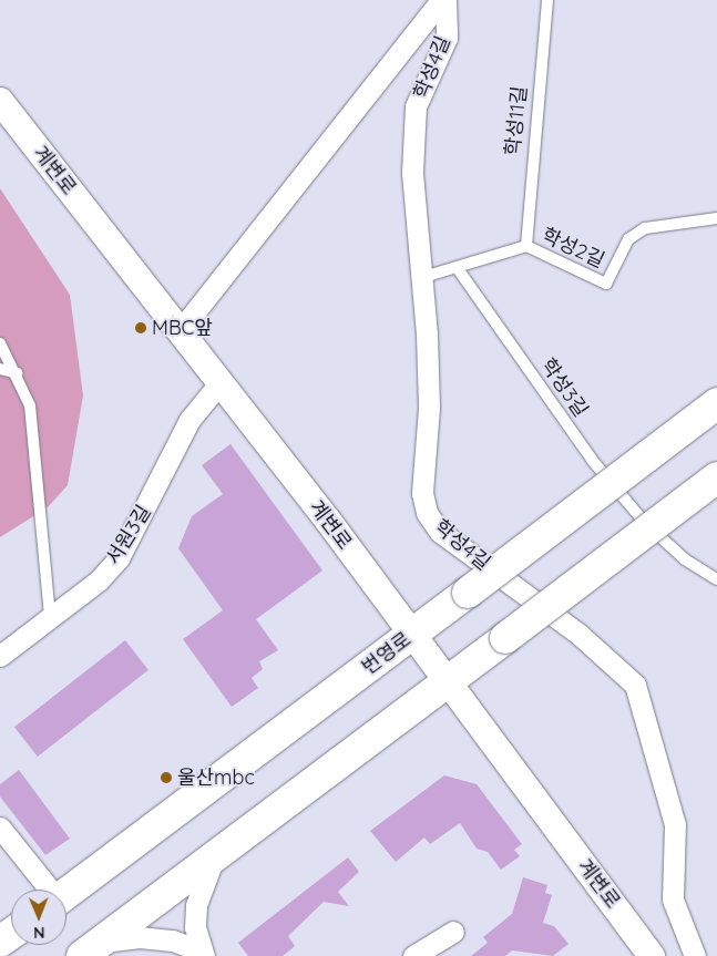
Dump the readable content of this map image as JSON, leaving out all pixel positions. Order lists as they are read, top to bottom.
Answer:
{
  "streets": {
    "main road": ["번영로"],
    "street": ["학성4길", "계변로", "서원3길"],
    "lane": ["학성11길", "학성2길", "학성3길"]
  },
  "crossings": [
    ["학성4길", "학성2길"],
    ["학성11길", "학성2길"],
    ["계변로", "서원3길"],
    ["계변로", "번영로"],
    ["학성2길", "학성3길"]
  ],
  "places": ["MBC앞", "울산mbc"],
  "north": "bottom"
}
